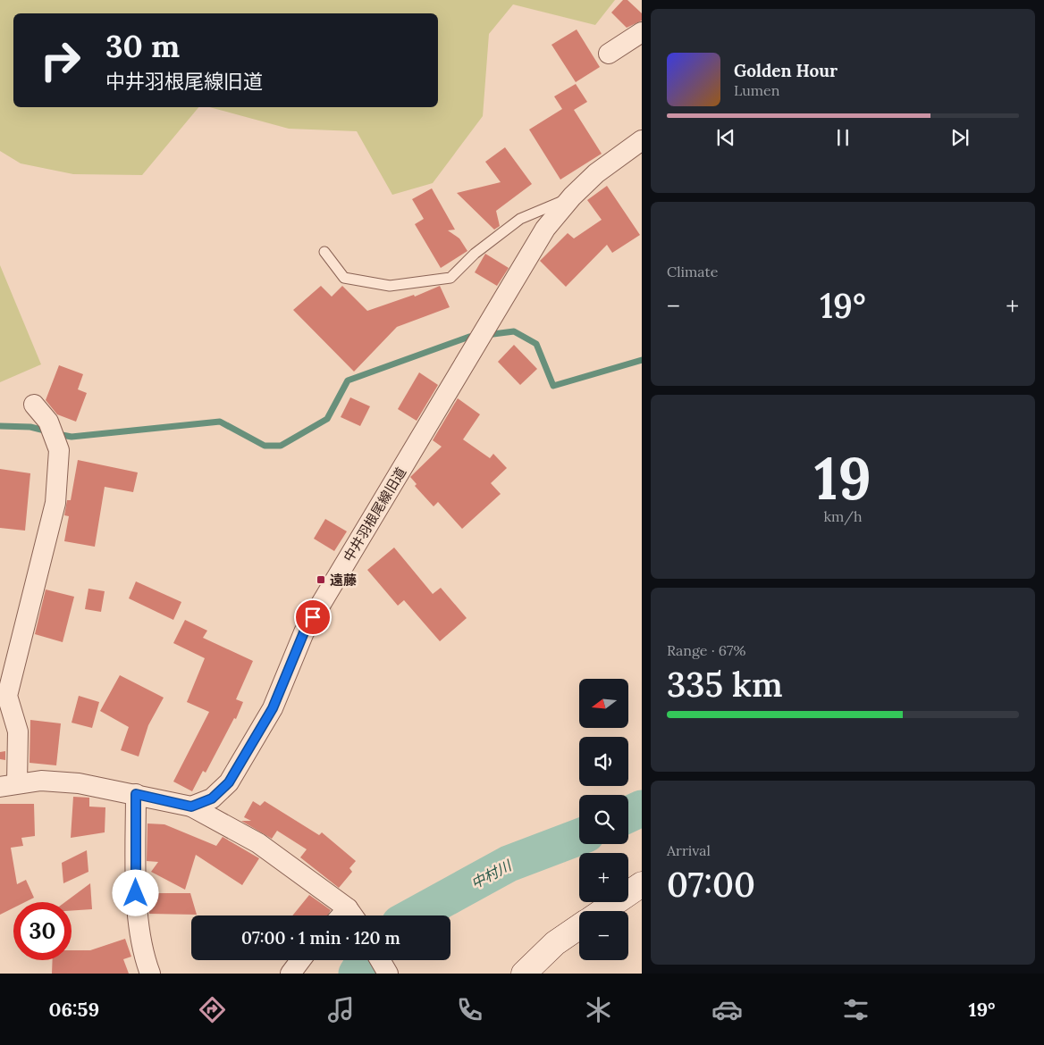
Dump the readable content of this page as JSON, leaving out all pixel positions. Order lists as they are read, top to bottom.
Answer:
{
  "streets": {
    "street": ["中井羽根尾線旧道"]
  },
  "water": ["中村川"],
  "places": {
    "transit": ["遠藤"]
  },
  "north": "left",
  "page": {
    "turn": ["30 m", "中井羽根尾線旧道"],
    "song": ["Golden Hour", "Lumen"],
    "tile": [
      "Climate",
      ["19", "km/h"],
      ["Range · 67%", "335 km"],
      ["Arrival", "07:00"]
    ],
    "heat": ["−", "19°", "+"],
    "map_buttons": ["+", "−"],
    "limit": "30",
    "trip": "07:00 · 1 min · 120 m",
    "tabs": ["06:59", "19°"]
  }
}
